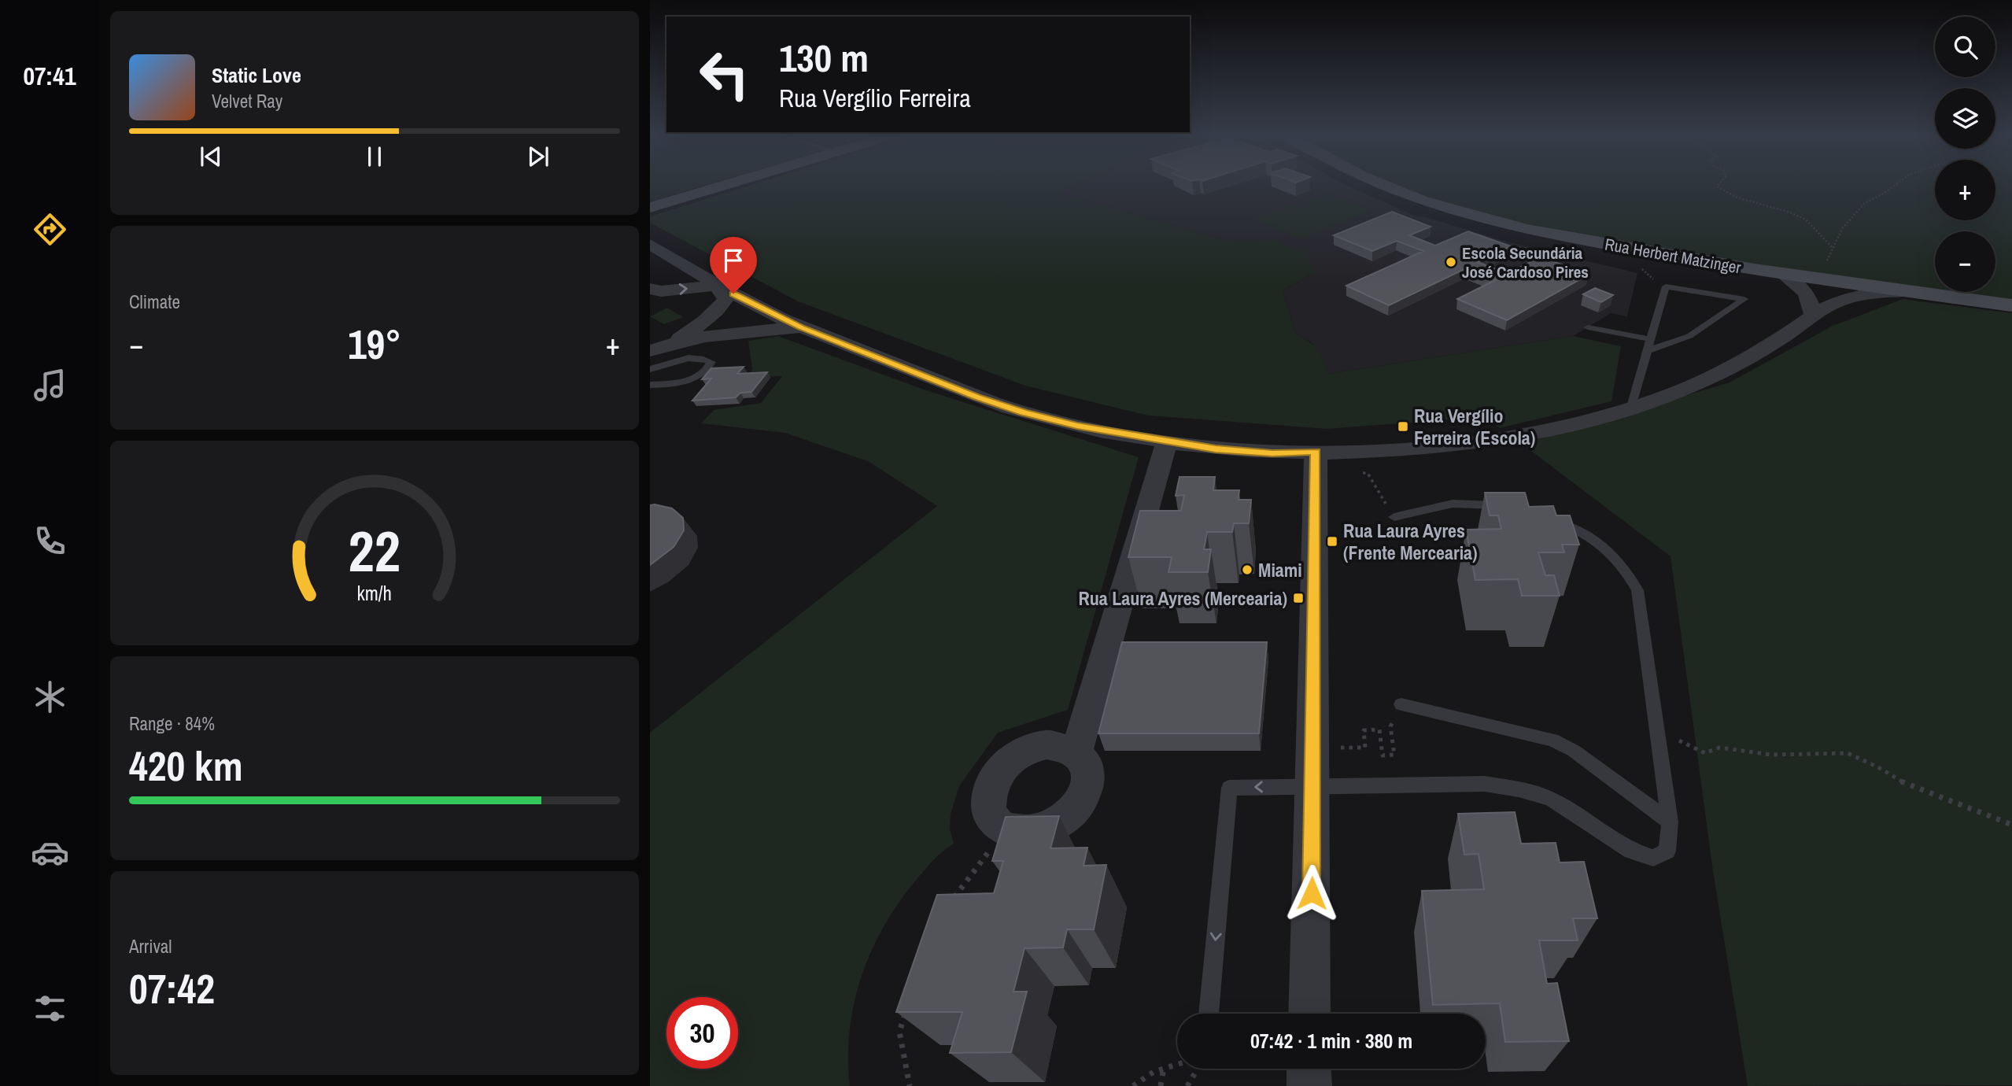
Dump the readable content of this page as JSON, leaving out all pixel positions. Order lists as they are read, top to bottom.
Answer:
{
  "streets": {
    "street": ["Rua Herbert Matzinger"]
  },
  "places": {
    "other": ["Escola Secundária José Cardoso Pires", "Miami"],
    "transit": ["Rua Vergílio Ferreira (Escola)", "Rua Laura Ayres (Frente Mercearia)", "Rua Laura Ayres (Mercearia)"]
  },
  "page": {
    "tabs": "07:41",
    "map_buttons": ["+", "−"],
    "turn": ["130 m", "Rua Vergílio Ferreira"],
    "song": ["Static Love", "Velvet Ray"],
    "tile": [
      "Climate",
      ["Range · 84%", "420 km"],
      ["Arrival", "07:42"]
    ],
    "heat": ["−", "19°", "+"],
    "limit": "30",
    "trip": "07:42 · 1 min · 380 m",
    "gauge": ["22", "km/h"]
  }
}
